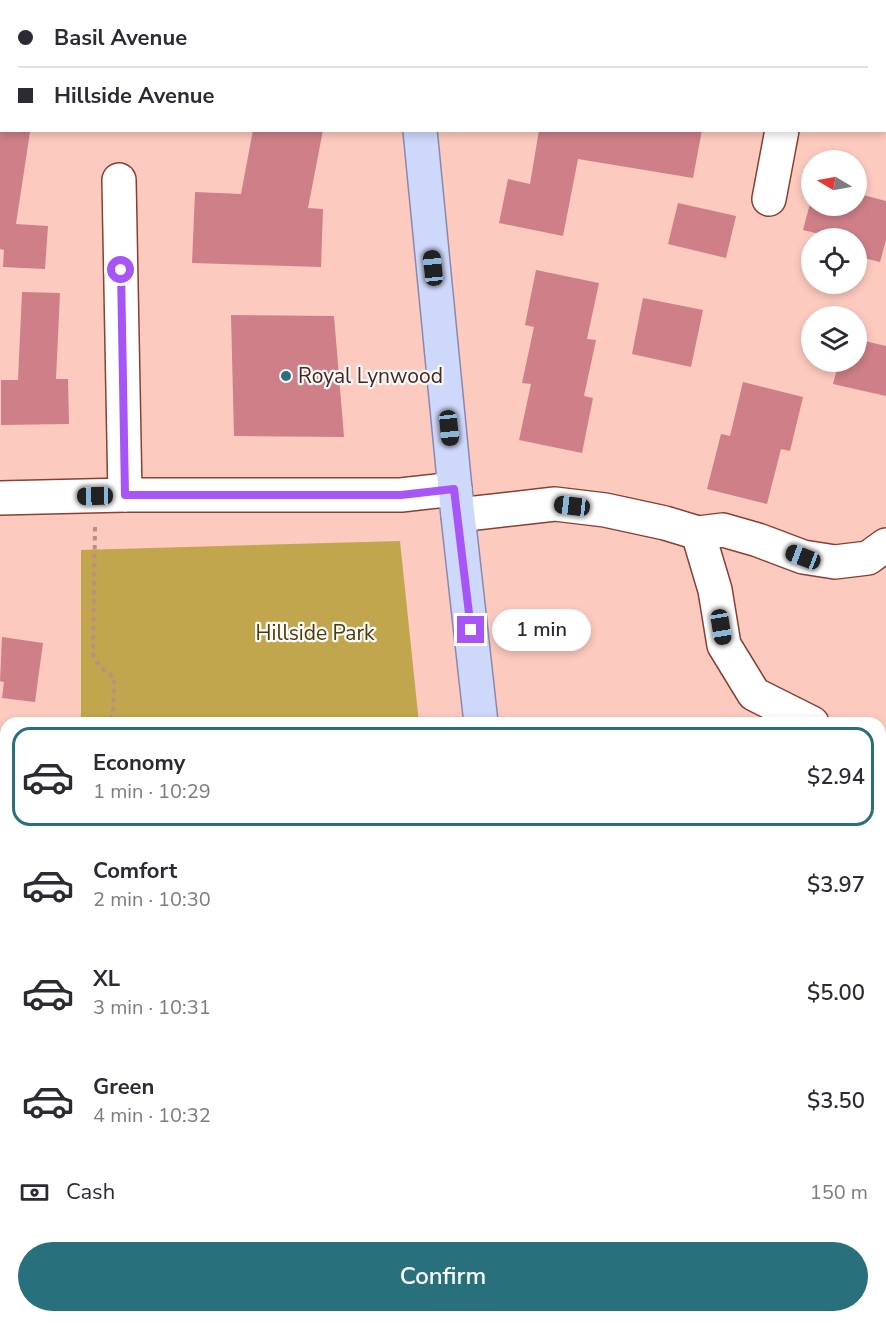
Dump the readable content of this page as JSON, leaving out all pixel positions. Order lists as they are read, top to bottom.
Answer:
{
  "parks": ["Hillside Park"],
  "places": ["Royal Lynwood"],
  "north": "left",
  "page": {
    "banner": ["Basil Avenue", "Hillside Avenue"],
    "bubble": "1 min",
    "list": [
      {
        "name": "Economy",
        "note": "1 min · 10:29",
        "value": "$2.94"
      },
      {
        "name": "Comfort",
        "note": "2 min · 10:30",
        "value": "$3.97"
      },
      {
        "name": "XL",
        "note": "3 min · 10:31",
        "value": "$5.00"
      },
      {
        "name": "Green",
        "note": "4 min · 10:32",
        "value": "$3.50"
      }
    ],
    "pay": ["Cash", "150 m"],
    "buttons": "Confirm"
  }
}
